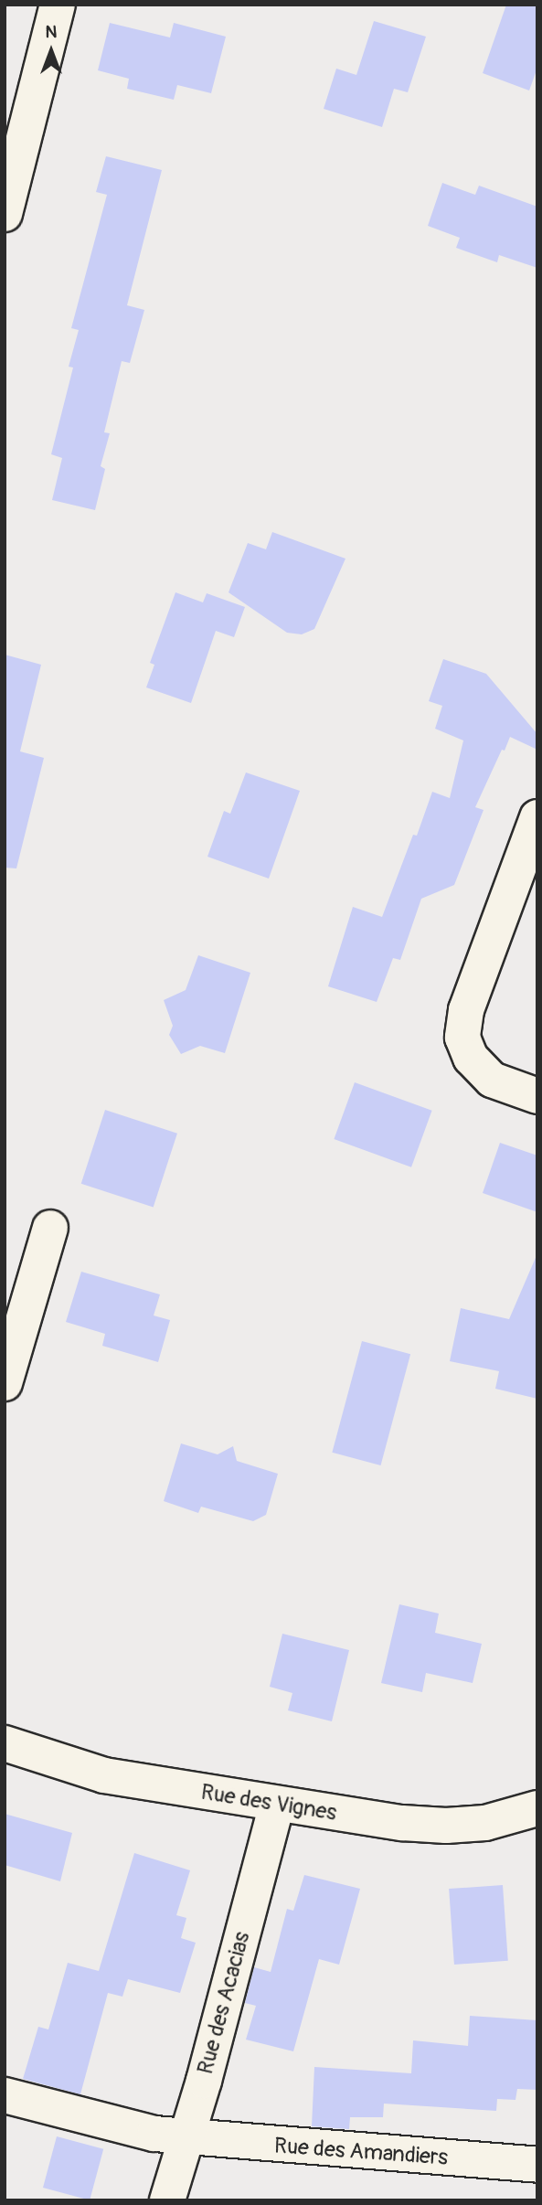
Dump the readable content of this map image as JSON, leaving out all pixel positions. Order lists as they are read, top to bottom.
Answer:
{
  "streets": {
    "street": ["Rue des Vignes", "Rue des Acacias", "Rue des Amandiers"]
  },
  "crossings": [
    ["Rue des Vignes", "Rue des Acacias"],
    ["Rue des Acacias", "Rue des Amandiers"]
  ],
  "north": "top"
}
